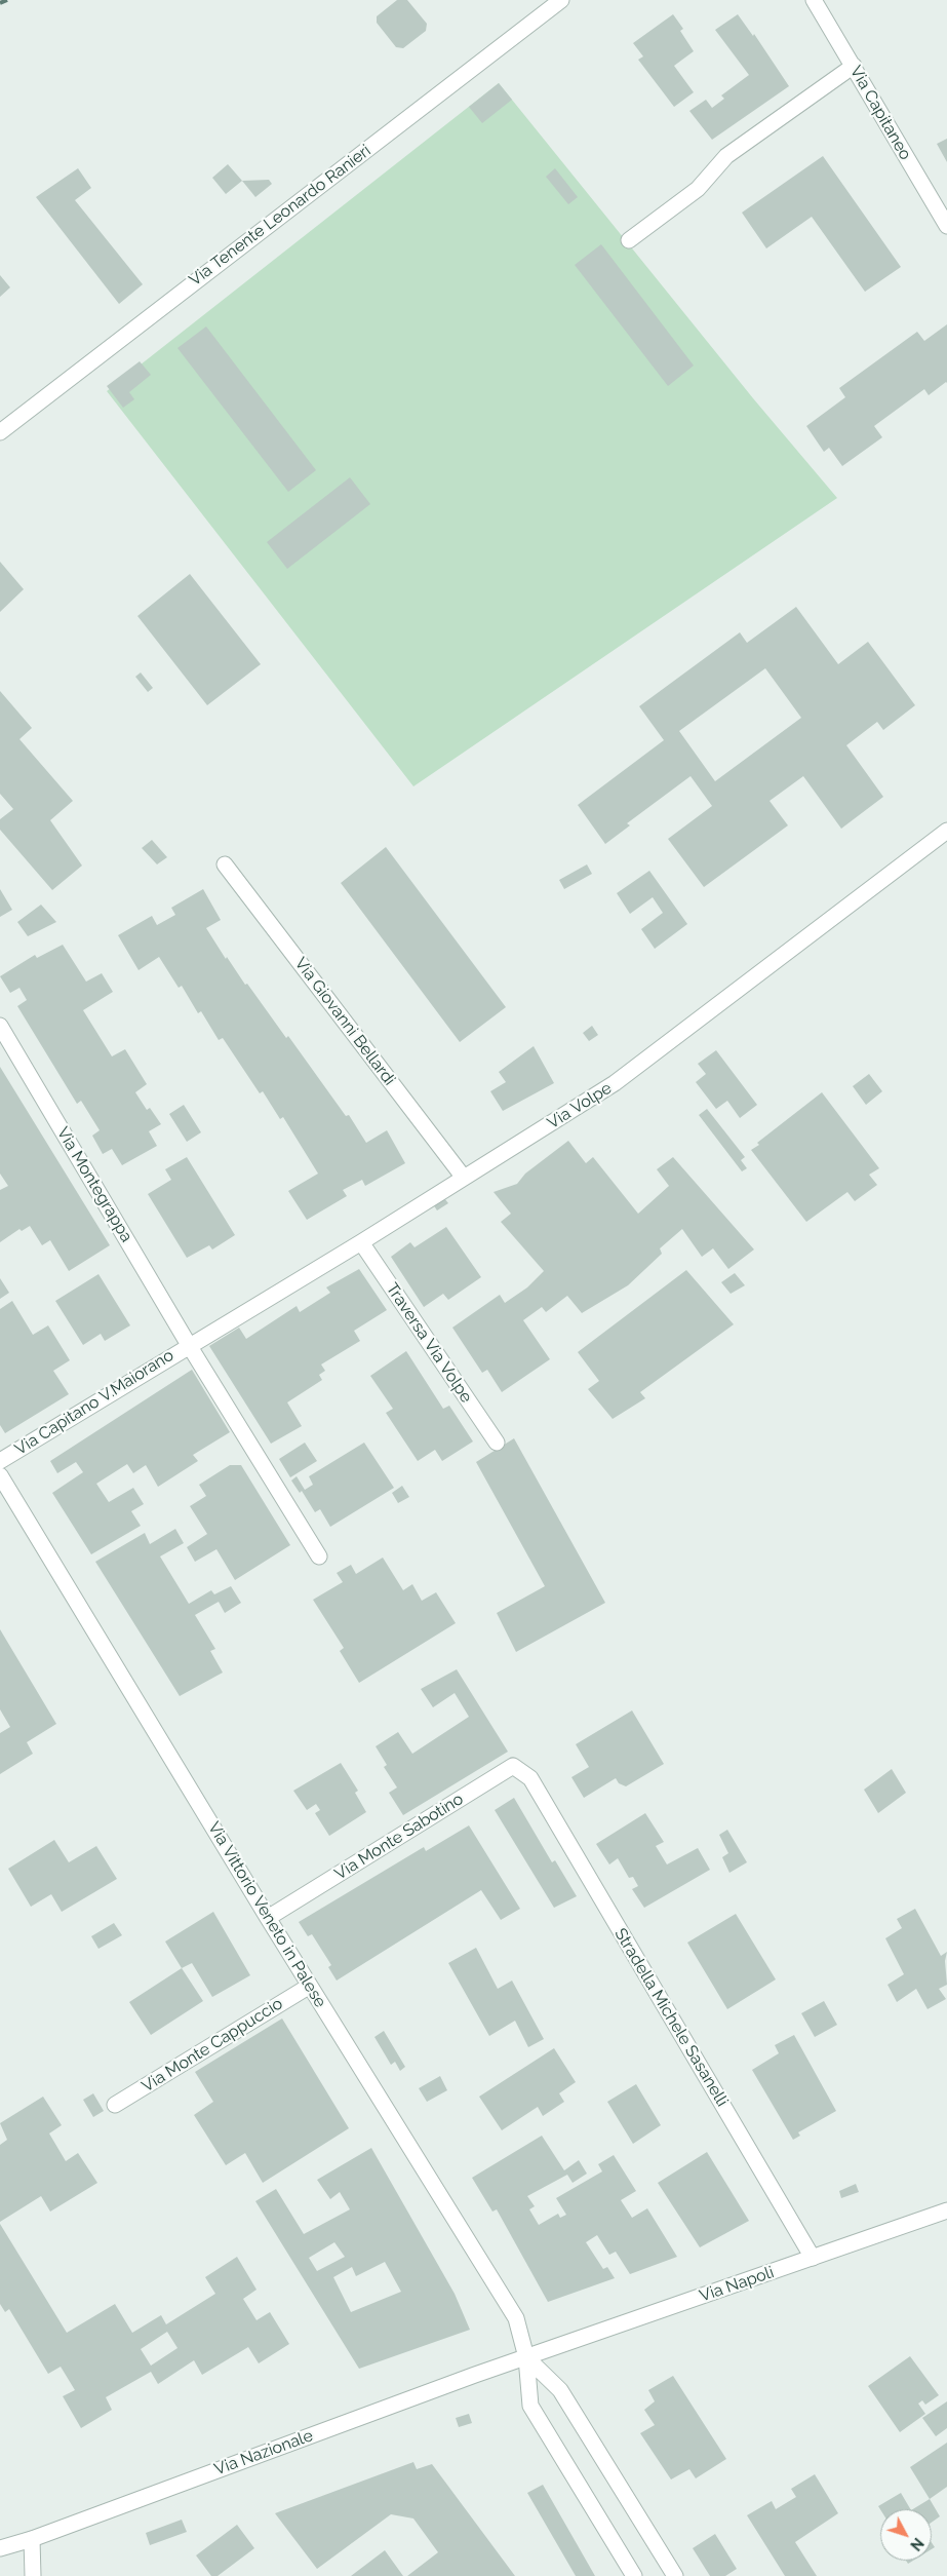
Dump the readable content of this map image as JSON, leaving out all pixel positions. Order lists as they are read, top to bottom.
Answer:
{
  "streets": {
    "street": [
      "Via Capitaneo",
      "Via Tenente Leonardo Ranieri",
      "Via Giovanni Bellardi",
      "Via Volpe",
      "Via Montegrappa",
      "Traversa Via Volpe",
      "Via Capitano V.Maiorano",
      "Via Monte Sabotino",
      "Via Vittorio Veneto in Palese",
      "Stradella Michele Sasanelli",
      "Via Monte Cappuccio",
      "Via Napoli",
      "Via Nazionale"
    ]
  },
  "crossings": [
    ["Via Giovanni Bellardi", "Via Volpe"],
    ["Via Volpe", "Via Montegrappa"],
    ["Via Volpe", "Traversa Via Volpe"],
    ["Via Volpe", "Via Capitano V.Maiorano"],
    ["Via Montegrappa", "Via Capitano V.Maiorano"],
    ["Via Monte Sabotino", "Via Vittorio Veneto in Palese"],
    ["Via Monte Sabotino", "Stradella Michele Sasanelli"],
    ["Via Vittorio Veneto in Palese", "Via Monte Cappuccio"],
    ["Via Vittorio Veneto in Palese", "Via Napoli"],
    ["Via Vittorio Veneto in Palese", "Via Nazionale"],
    ["Stradella Michele Sasanelli", "Via Napoli"],
    ["Via Napoli", "Via Nazionale"]
  ],
  "north": "bottom right"
}
